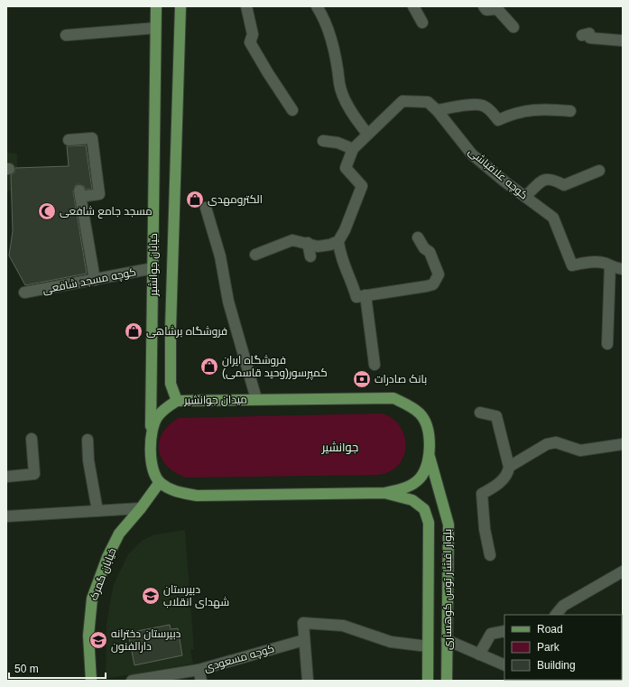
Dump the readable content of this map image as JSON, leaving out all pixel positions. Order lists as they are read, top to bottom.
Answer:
{
  "streets": {
    "main road": [
      "خیابان جوانشیر",
      "میدان جوانشیر",
      "خیابان گمرک",
      "بلوار افشار توس کوهساری"
    ],
    "street": ["کوچه علافباشی", "کوچه مسجد شافعی", "کوچه مسعودی"]
  },
  "crossings": [
    ["خیابان جوانشیر", "کوچه مسجد شافعی"],
    ["خیابان جوانشیر", "میدان جوانشیر"],
    ["میدان جوانشیر", "خیابان گمرک"],
    ["میدان جوانشیر", "بلوار افشار توس کوهساری"]
  ],
  "districts": ["جوانشیر"],
  "places": {
    "shop": ["الکترومهدی", "فروشگاه برشاهی", "فروشگاه ایران کمپرسور(وحید قاسمی)"],
    "mosque": ["مسجد جامع شافعی"],
    "bank": ["بانک صادرات"],
    "school or university": ["دبیرستان شهدای انقلاب", "دبیرستان دخترانه دارالفنون"]
  },
  "legend": ["Road", "Park", "Building"],
  "scale_bar": "50 m"
}
